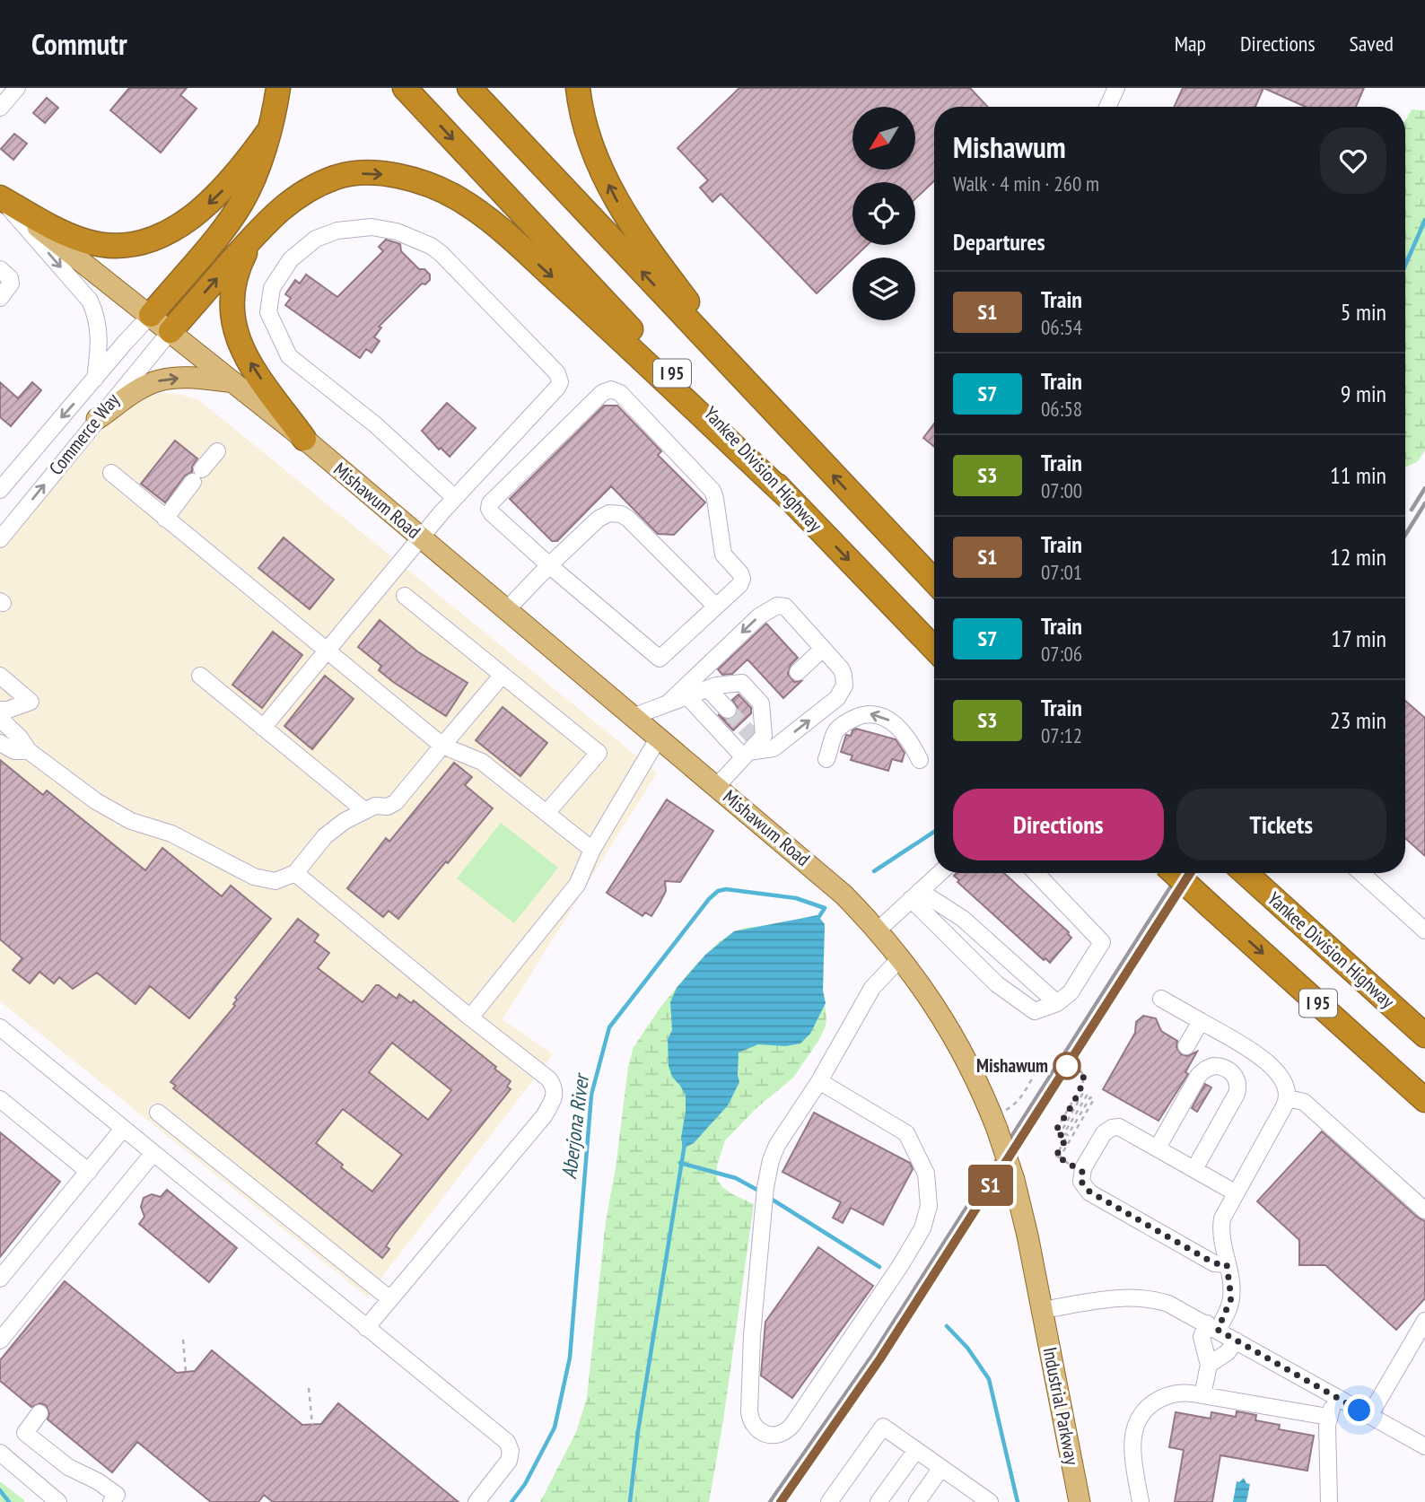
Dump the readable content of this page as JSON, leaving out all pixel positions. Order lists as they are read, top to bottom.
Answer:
{
  "streets": {
    "highway": ["I 95", "Yankee Division Highway"],
    "main road": ["Mishawum Road", "Industrial Parkway"],
    "street": ["Commerce Way"]
  },
  "crossings": [
    ["Commerce Way", "Mishawum Road"],
    ["Mishawum Road", "Industrial Parkway"]
  ],
  "water": ["Aberjona River"],
  "places": ["Mishawum"],
  "north": "bottom left",
  "page": {
    "header": "Commutr",
    "nav": ["Map", "Directions", "Saved"],
    "on_map": "S1",
    "heading": [
      ["Mishawum", "Walk · 4 min · 260 m"],
      "Departures"
    ],
    "list": [
      {
        "mark": "S1",
        "name": "Train",
        "note": "06:54",
        "value": "5 min"
      },
      {
        "mark": "S7",
        "name": "Train",
        "note": "06:58",
        "value": "9 min"
      },
      {
        "mark": "S3",
        "name": "Train",
        "note": "07:00",
        "value": "11 min"
      },
      {
        "mark": "S1",
        "name": "Train",
        "note": "07:01",
        "value": "12 min"
      },
      {
        "mark": "S7",
        "name": "Train",
        "note": "07:06",
        "value": "17 min"
      },
      {
        "mark": "S3",
        "name": "Train",
        "note": "07:12",
        "value": "23 min"
      }
    ],
    "buttons": ["Directions", "Tickets"]
  }
}
